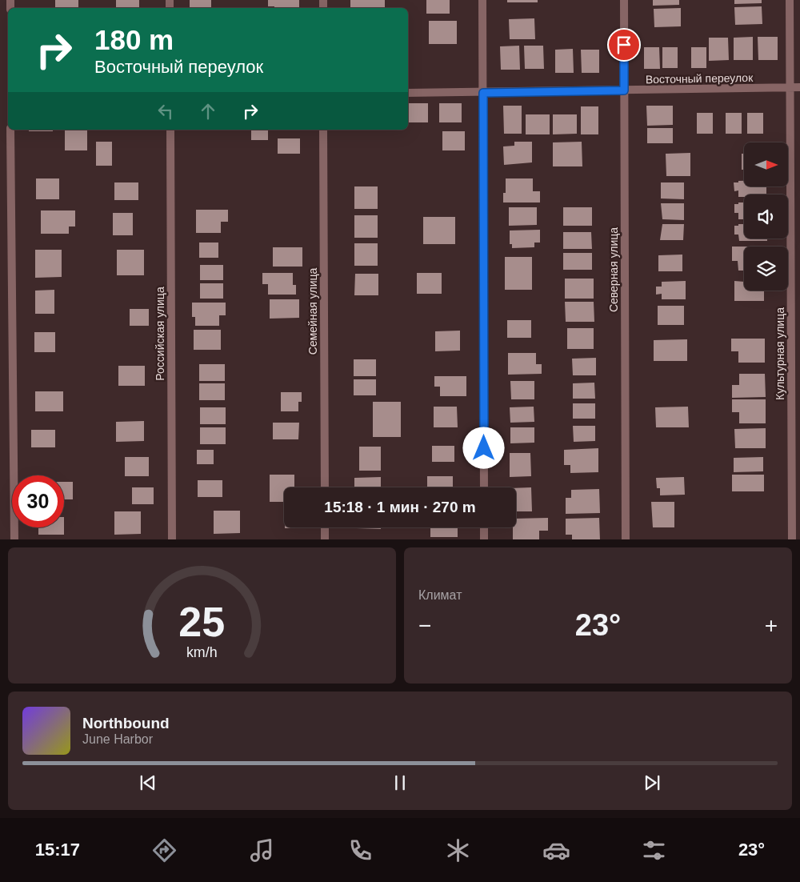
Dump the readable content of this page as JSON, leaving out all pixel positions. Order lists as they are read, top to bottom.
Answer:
{
  "streets": {
    "street": [
      "Восточный переулок",
      "Северная улица",
      "Семейная улица",
      "Российская улица",
      "Культурная улица"
    ]
  },
  "crossings": [
    ["Восточный переулок", "Северная улица"],
    ["Восточный переулок", "Культурная улица"]
  ],
  "north": "right",
  "page": {
    "turn": ["180 m", "Восточный переулок"],
    "limit": "30",
    "trip": "15:18 · 1 мин · 270 m",
    "tile": "Климат",
    "heat": ["−", "23°", "+"],
    "song": ["Northbound", "June Harbor"],
    "tabs": ["15:17", "23°"],
    "gauge": ["25", "km/h"]
  }
}
